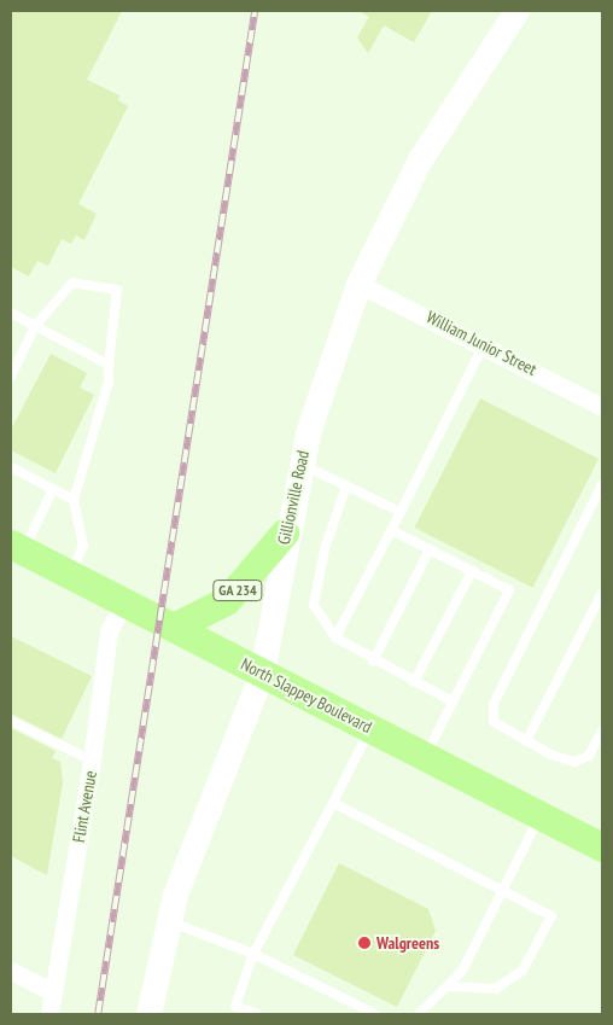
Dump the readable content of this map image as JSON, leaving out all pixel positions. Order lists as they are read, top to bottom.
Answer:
{
  "streets": {
    "main road": ["Gillionville Road", "GA 234", "North Slappey Boulevard"],
    "street": ["William Junior Street", "Flint Avenue"]
  },
  "crossings": [
    ["William Junior Street", "Gillionville Road"],
    ["Gillionville Road", "GA 234"],
    ["Gillionville Road", "North Slappey Boulevard"],
    ["GA 234", "North Slappey Boulevard"],
    ["North Slappey Boulevard", "Flint Avenue"]
  ],
  "places": ["Walgreens"]
}
